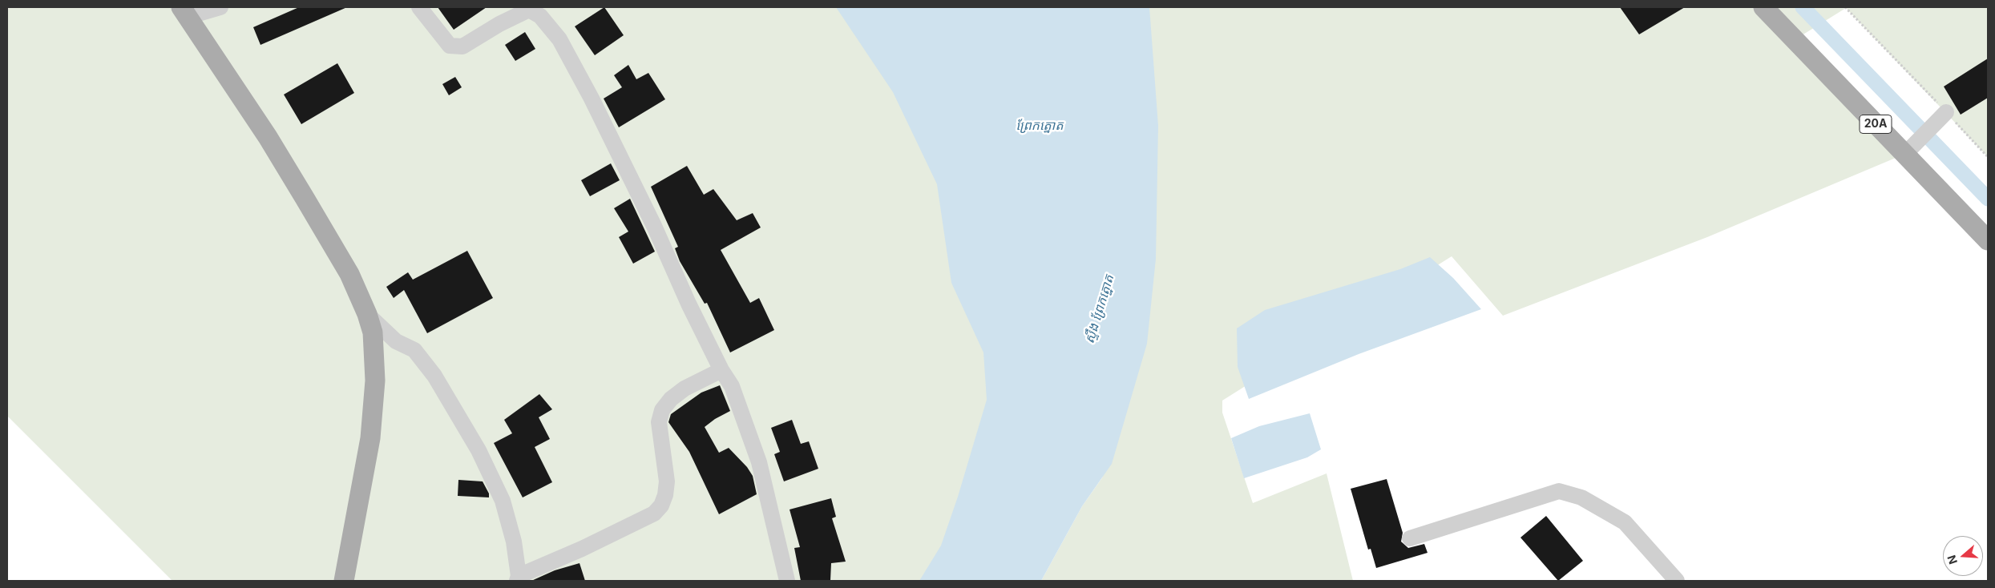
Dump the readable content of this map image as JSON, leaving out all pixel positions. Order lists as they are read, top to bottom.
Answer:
{
  "streets": {
    "main road": ["20A"]
  },
  "water": ["ព្រែកត្នោត", "ស្ទឹង ព្រែកត្នោត"],
  "north": "left"
}
